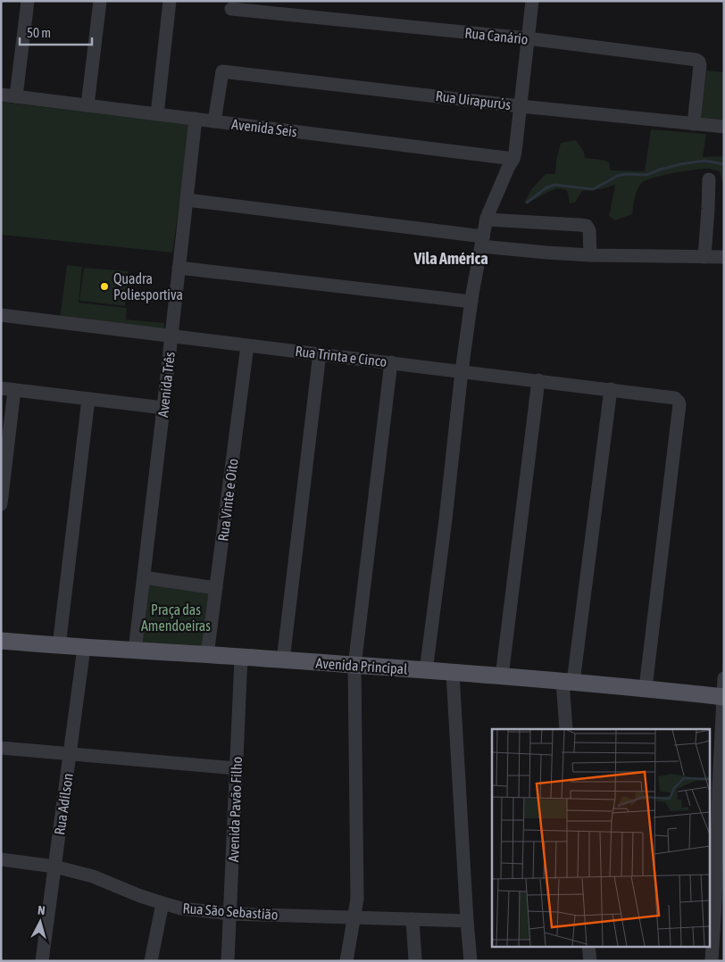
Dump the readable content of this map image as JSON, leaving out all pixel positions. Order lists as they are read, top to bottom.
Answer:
{
  "streets": {
    "main road": ["Avenida Principal"],
    "street": [
      "Rua Canário",
      "Rua Uirapurύs",
      "Avenida Seis",
      "Rua Trinta e Cinco",
      "Avenida Três",
      "Rua Vinte e Oito",
      "Rua Adílson",
      "Avenida Pavão Filho",
      "Rua São Sebastião"
    ]
  },
  "crossings": [
    ["Rua Canário", "Rua Uirapurύs"],
    ["Rua Uirapurύs", "Avenida Seis"],
    ["Avenida Seis", "Avenida Três"],
    ["Rua Trinta e Cinco", "Avenida Três"],
    ["Rua Trinta e Cinco", "Rua Vinte e Oito"],
    ["Rua Trinta e Cinco", "Avenida Principal"],
    ["Avenida Três", "Avenida Principal"],
    ["Rua Vinte e Oito", "Avenida Principal"],
    ["Avenida Principal", "Rua Adílson"],
    ["Avenida Principal", "Avenida Pavão Filho"],
    ["Rua Adílson", "Rua São Sebastião"],
    ["Avenida Pavão Filho", "Rua São Sebastião"]
  ],
  "districts": ["Vila América"],
  "parks": ["Praça das Amendoeiras"],
  "places": ["Quadra Poliesportiva"],
  "scale_bar": "50 m",
  "north": "top"
}
